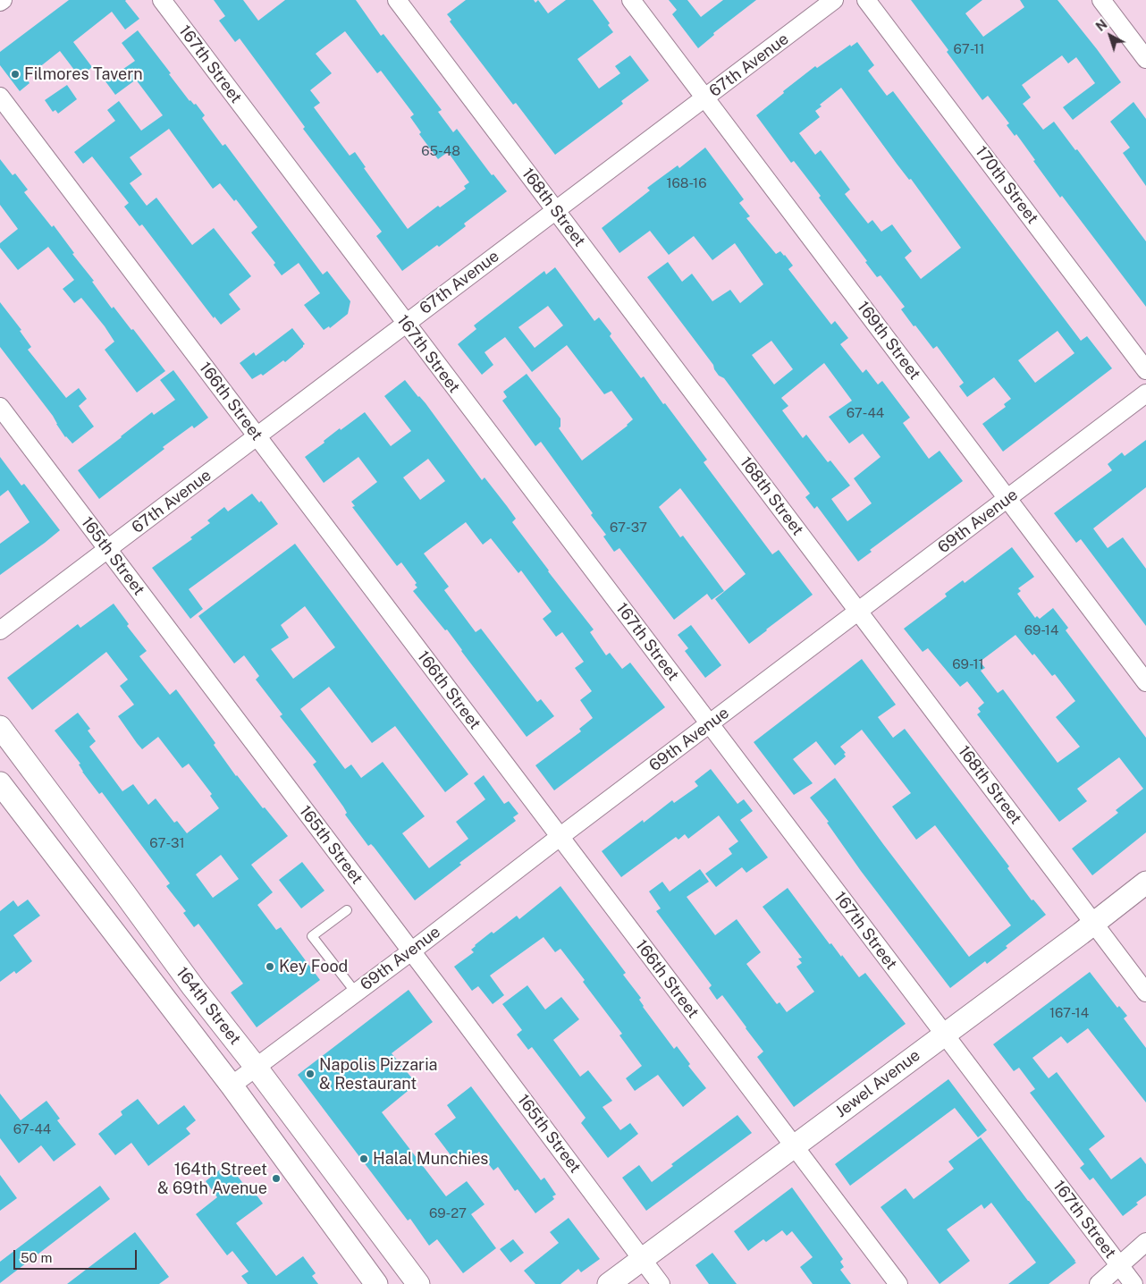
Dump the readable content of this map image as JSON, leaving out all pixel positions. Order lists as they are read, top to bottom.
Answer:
{
  "streets": {
    "street": [
      "167th Street",
      "67th Avenue",
      "170th Street",
      "168th Street",
      "169th Street",
      "166th Street",
      "69th Avenue",
      "165th Street",
      "164th Street",
      "Jewel Avenue"
    ]
  },
  "crossings": [
    ["167th Street", "67th Avenue"],
    ["167th Street", "69th Avenue"],
    ["167th Street", "Jewel Avenue"],
    ["67th Avenue", "168th Street"],
    ["67th Avenue", "169th Street"],
    ["67th Avenue", "166th Street"],
    ["67th Avenue", "165th Street"],
    ["168th Street", "69th Avenue"],
    ["168th Street", "Jewel Avenue"],
    ["169th Street", "69th Avenue"],
    ["166th Street", "69th Avenue"],
    ["166th Street", "Jewel Avenue"],
    ["69th Avenue", "165th Street"],
    ["69th Avenue", "164th Street"],
    ["165th Street", "Jewel Avenue"]
  ],
  "places": [
    "Filmores Tavern",
    "Key Food",
    "Napolis Pizzaria & Restaurant",
    "Halal Munchies",
    "164th Street & 69th Avenue"
  ],
  "house_numbers": [
    "67-11",
    "65-48",
    "168-16",
    "67-44",
    "67-37",
    "69-14",
    "69-11",
    "67-31",
    "167-14",
    "67-44",
    "69-27"
  ],
  "scale_bar": "50 m",
  "north": "top left"
}
